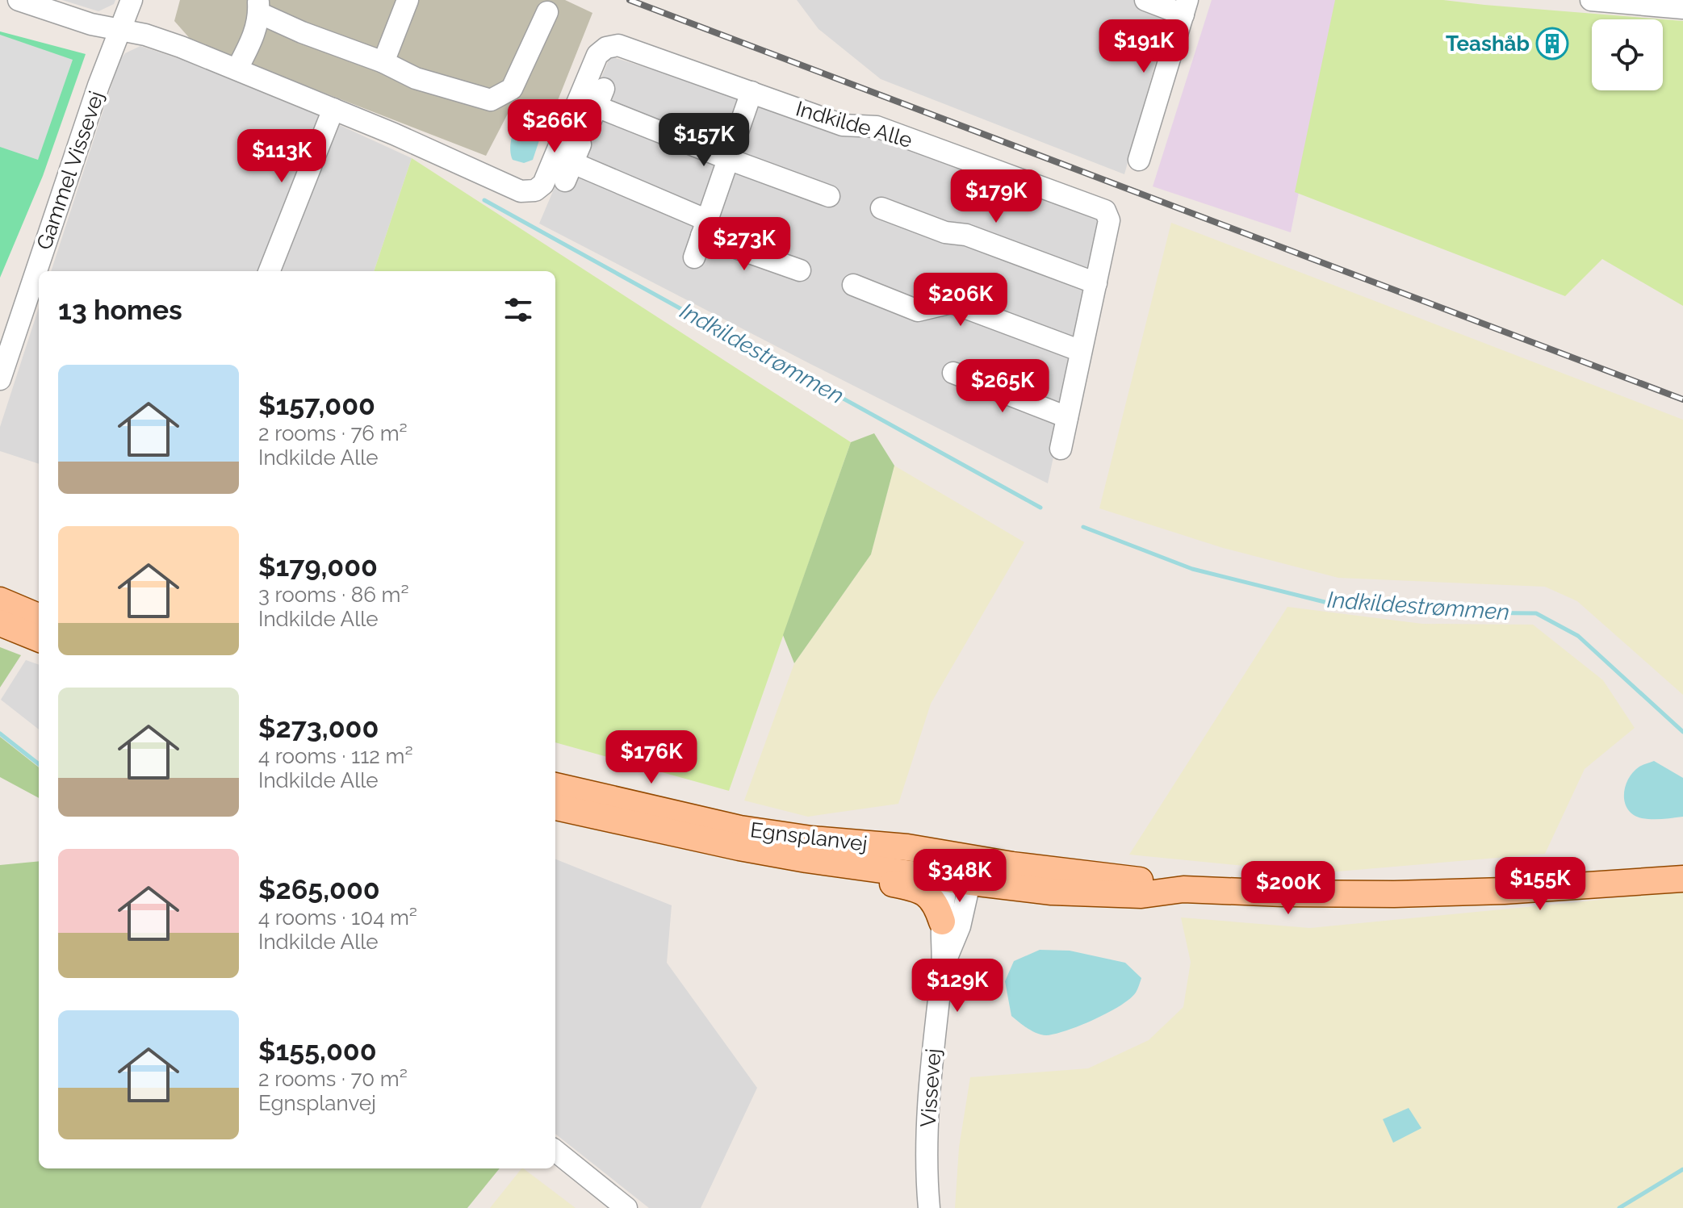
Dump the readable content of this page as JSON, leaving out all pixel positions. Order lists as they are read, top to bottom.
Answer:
{
  "streets": {
    "main road": ["Egnsplanvej"],
    "street": ["Indkilde Alle", "Gammel Vissevej", "Vissevej"]
  },
  "crossings": [
    ["Indkilde Alle", "Gammel Vissevej"],
    ["Egnsplanvej", "Vissevej"]
  ],
  "water": ["Indkildestrømmen"],
  "places": {
    "building": ["Teashåb"]
  },
  "page": {
    "price": [
      "$191K",
      "$266K",
      "$157K",
      "$113K",
      "$179K",
      "$273K",
      "$206K",
      "$265K",
      "$176K",
      "$348K",
      "$155K",
      "$200K",
      "$129K"
    ],
    "heading": "13 homes",
    "list": [
      {
        "name": "$157,000",
        "note": "2 rooms · 76 m² · Indkilde Alle"
      },
      {
        "name": "$179,000",
        "note": "3 rooms · 86 m² · Indkilde Alle"
      },
      {
        "name": "$273,000",
        "note": "4 rooms · 112 m² · Indkilde Alle"
      },
      {
        "name": "$265,000",
        "note": "4 rooms · 104 m² · Indkilde Alle"
      },
      {
        "name": "$155,000",
        "note": "2 rooms · 70 m² · Egnsplanvej"
      }
    ]
  }
}
